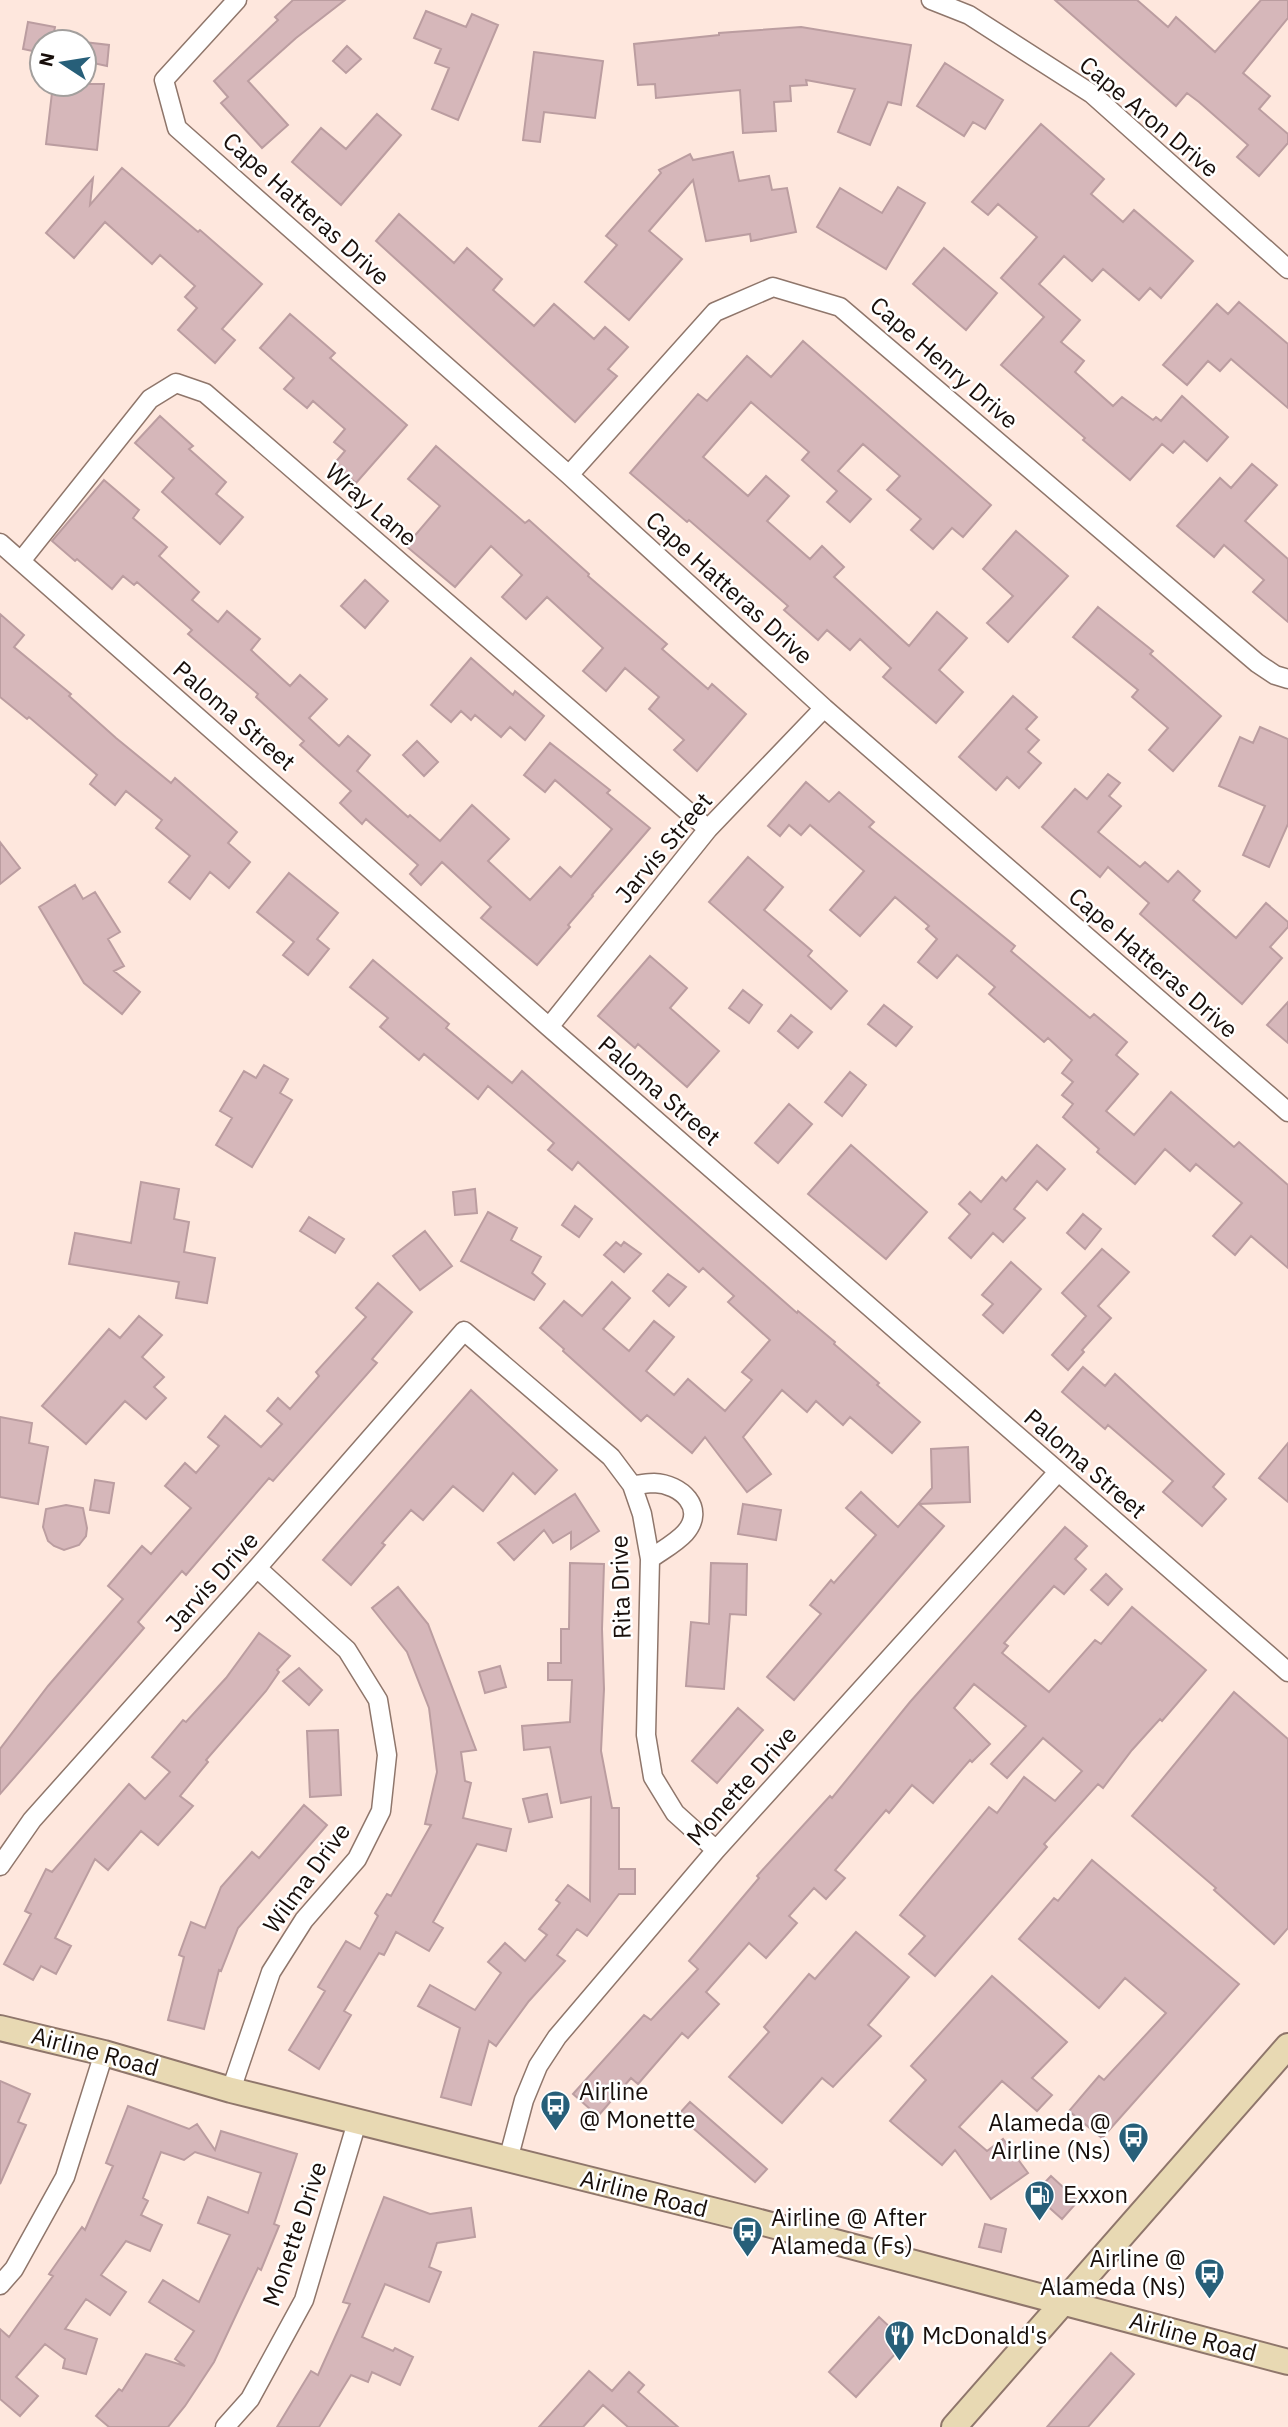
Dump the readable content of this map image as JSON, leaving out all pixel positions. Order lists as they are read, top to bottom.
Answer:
{
  "streets": {
    "main road": ["Airline Road"],
    "street": [
      "Cape Aron Drive",
      "Cape Hatteras Drive",
      "Cape Henry Drive",
      "Wray Lane",
      "Paloma Street",
      "Jarvis Street",
      "Jarvis Drive",
      "Rita Drive",
      "Monette Drive",
      "Wilma Drive"
    ]
  },
  "crossings": [
    ["Cape Hatteras Drive", "Cape Henry Drive"],
    ["Cape Hatteras Drive", "Jarvis Street"],
    ["Wray Lane", "Paloma Street"],
    ["Wray Lane", "Jarvis Street"],
    ["Paloma Street", "Jarvis Street"],
    ["Paloma Street", "Monette Drive"],
    ["Jarvis Drive", "Rita Drive"],
    ["Jarvis Drive", "Wilma Drive"],
    ["Rita Drive", "Monette Drive"],
    ["Monette Drive", "Airline Road"],
    ["Wilma Drive", "Airline Road"]
  ],
  "places": {
    "bus stop": [
      "Airline @ Monette",
      "Alameda @ Airline (Ns)",
      "Airline @ After Alameda (Fs)",
      "Airline @ Alameda (Ns)"
    ],
    "fuel station": ["Exxon"],
    "restaurant": ["McDonald's"]
  },
  "north": "left"
}
